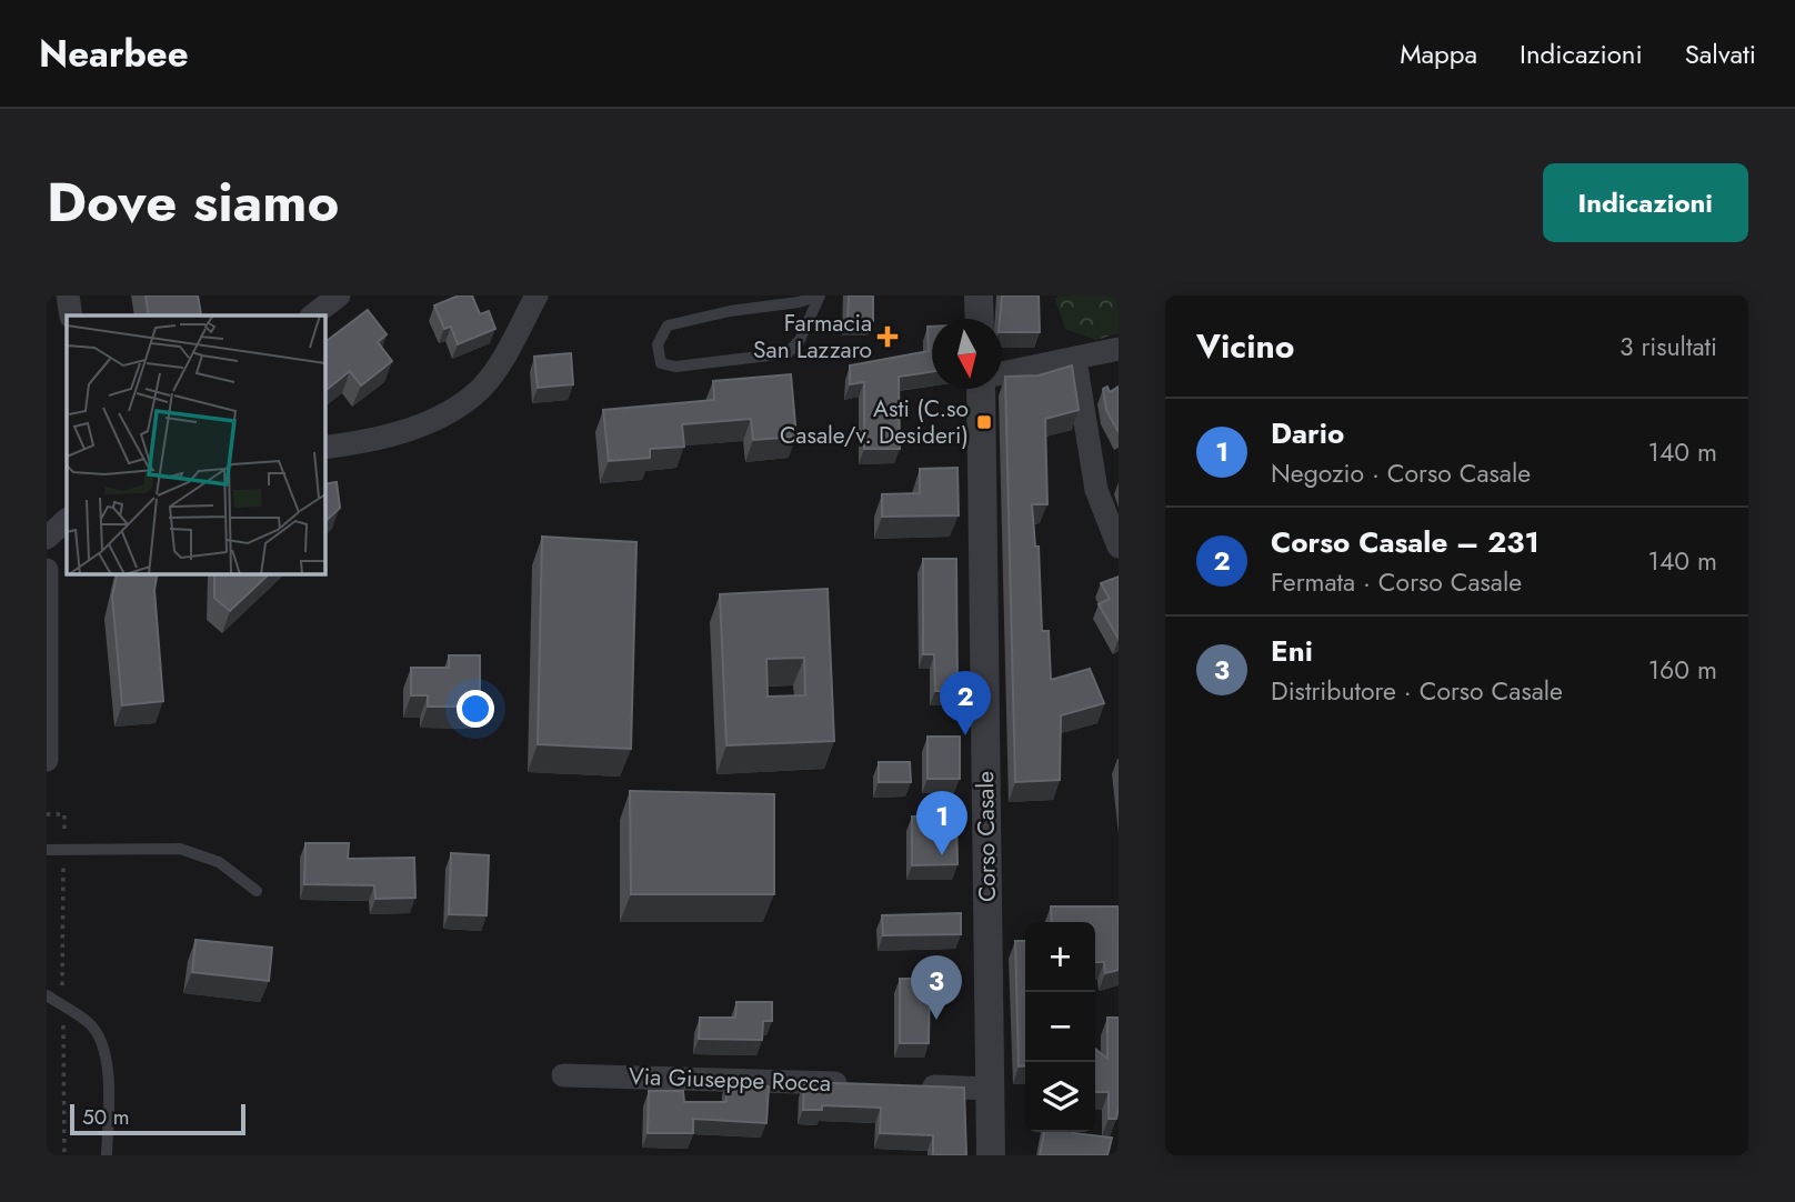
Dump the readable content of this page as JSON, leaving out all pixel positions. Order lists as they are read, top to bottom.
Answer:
{
  "streets": {
    "street": ["Corso Casale", "Via Giuseppe Rocca"]
  },
  "places": {
    "health": ["Farmacia San Lazzaro"],
    "transit": ["Asti (C.so Casale/v. Desideri)"]
  },
  "scale_bar": "50 m",
  "north": "bottom",
  "page": {
    "header": "Nearbee",
    "nav": ["Mappa", "Indicazioni", "Salvati"],
    "title": "Dove siamo",
    "buttons": "Indicazioni",
    "heading": ["Vicino", "3 risultati"],
    "list": [
      {
        "mark": "1",
        "name": "Dario",
        "note": "Negozio · Corso Casale",
        "value": "140 m"
      },
      {
        "mark": "2",
        "name": "Corso Casale – 231",
        "note": "Fermata · Corso Casale",
        "value": "140 m"
      },
      {
        "mark": "3",
        "name": "Eni",
        "note": "Distributore · Corso Casale",
        "value": "160 m"
      }
    ],
    "pins": ["2", "1", "3"],
    "map_buttons": ["+", "−"],
    "scale": "50 m"
  }
}
